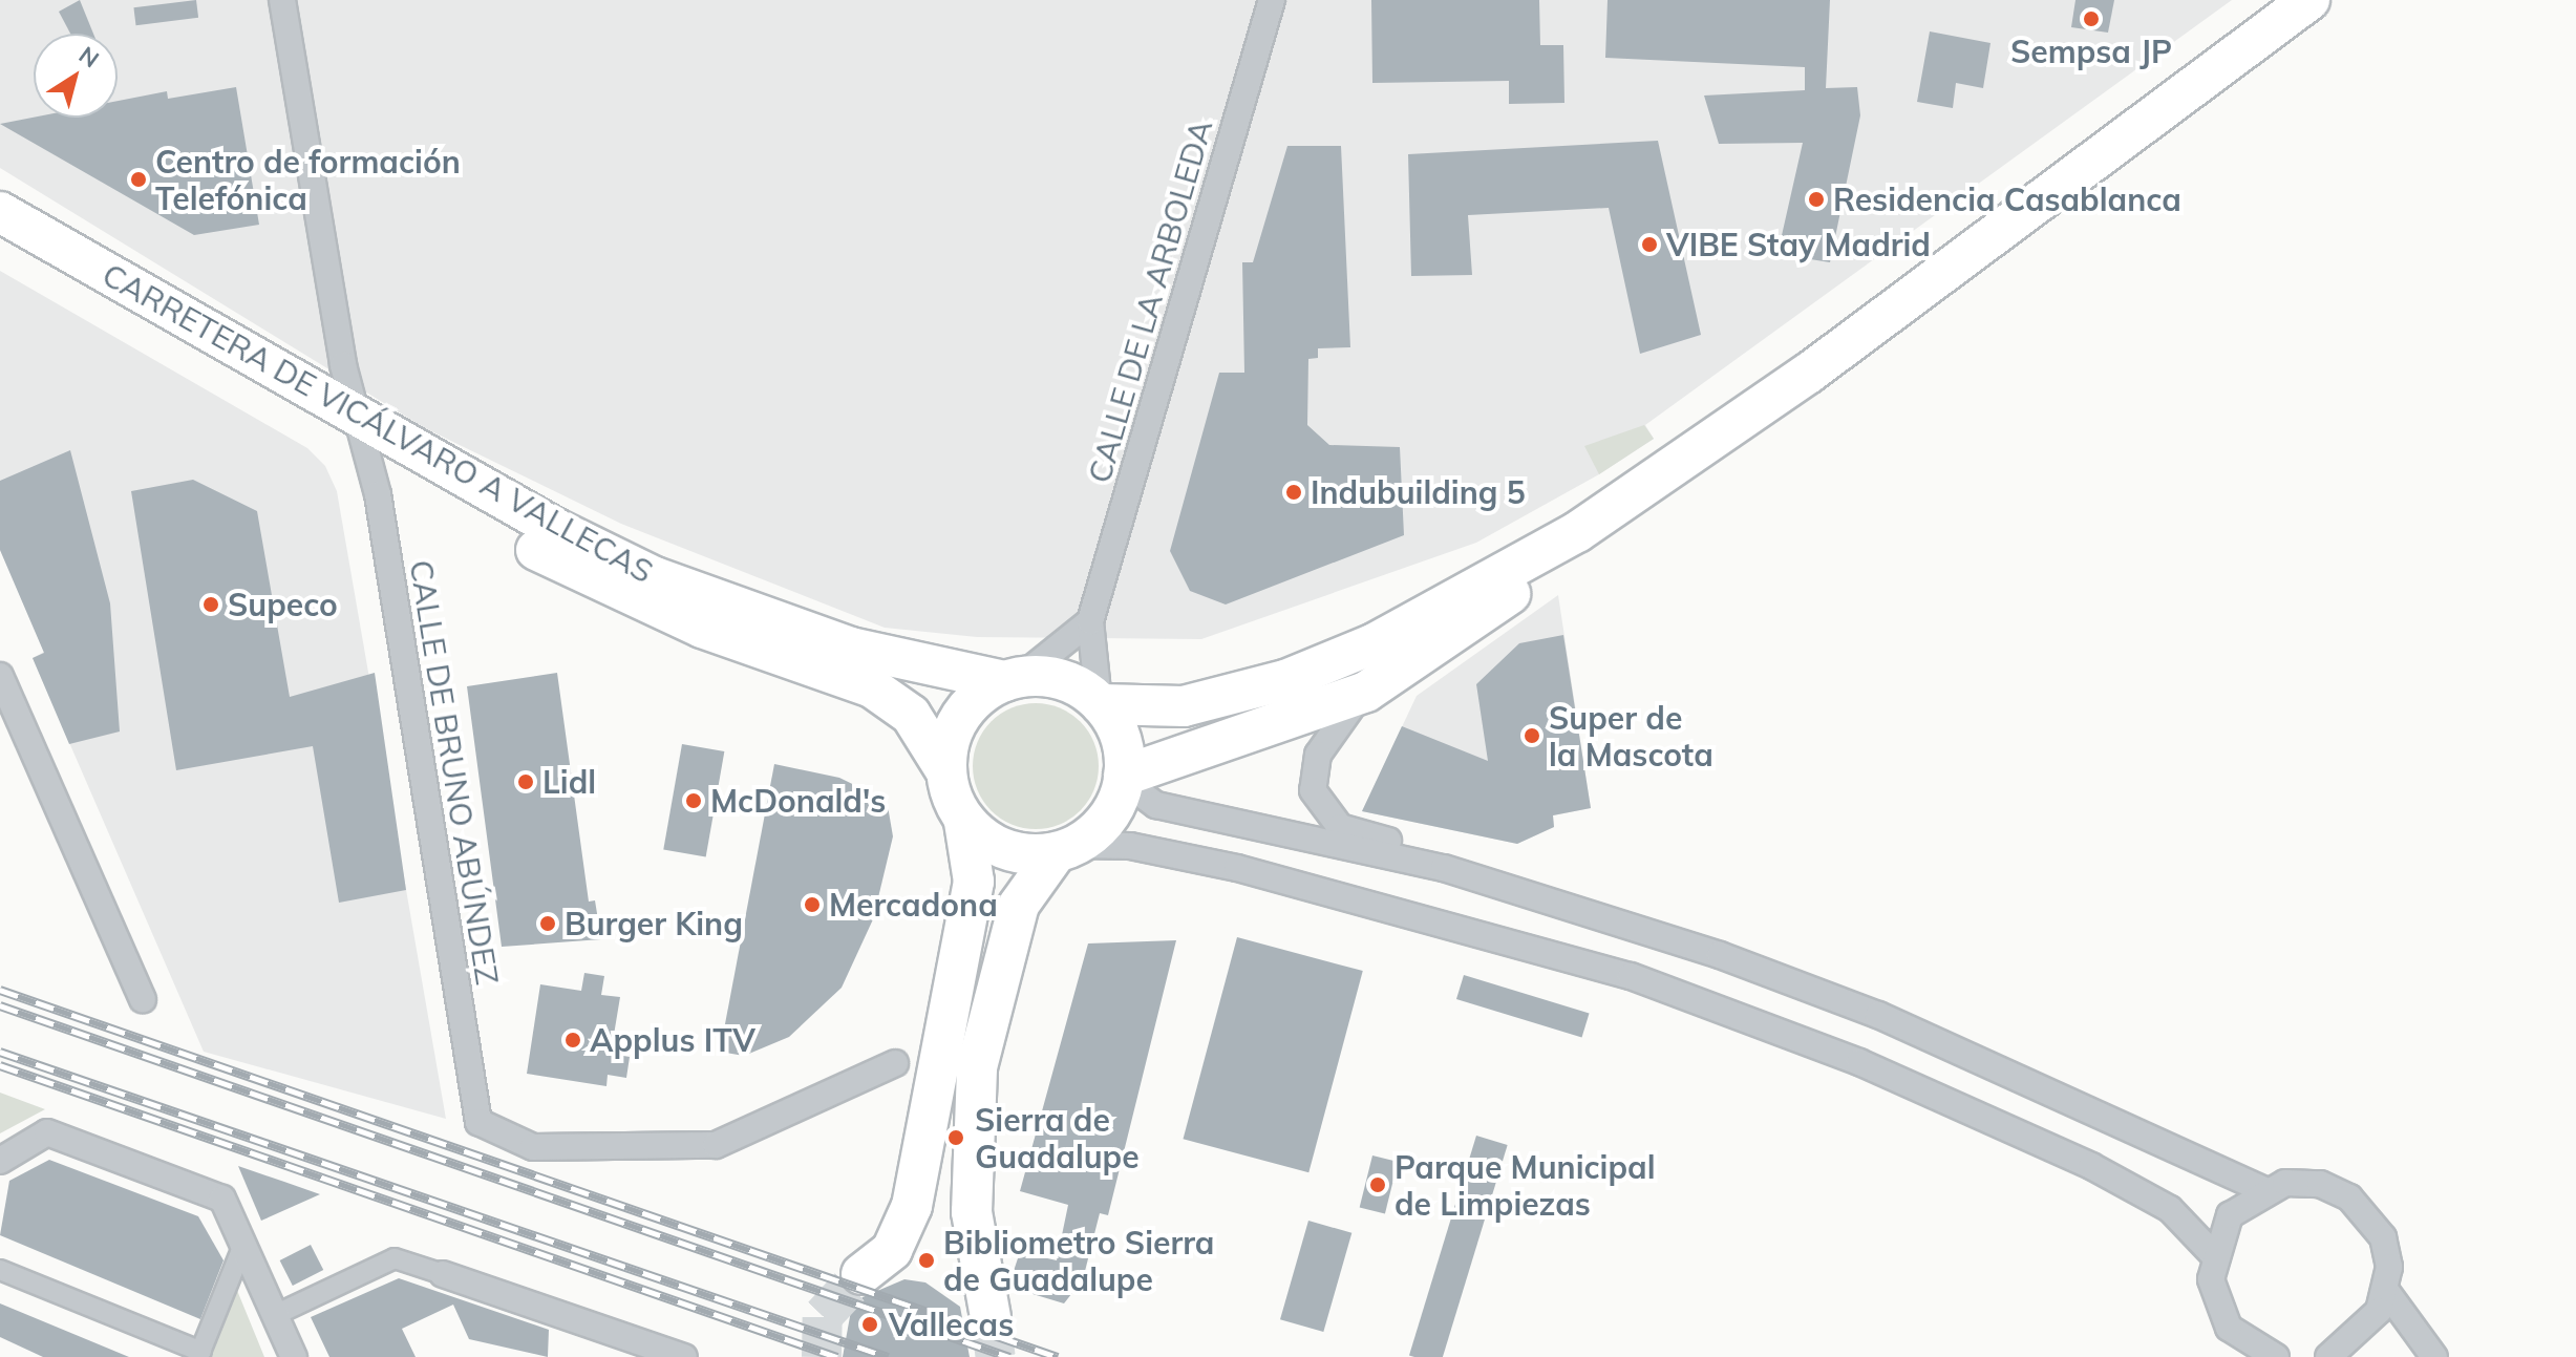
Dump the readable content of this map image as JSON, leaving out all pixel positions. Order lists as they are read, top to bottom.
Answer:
{
  "streets": {
    "main road": ["CARRETERA DE VICÁLVARO A VALLECAS"],
    "street": ["CALLE DE LA ARBOLEDA", "CALLE DE BRUNO ABÚNDEZ"]
  },
  "crossings": [
    ["CALLE DE LA ARBOLEDA", "CARRETERA DE VICÁLVARO A VALLECAS"],
    ["CARRETERA DE VICÁLVARO A VALLECAS", "CALLE DE BRUNO ABÚNDEZ"]
  ],
  "places": [
    "Sempsa JP",
    "Centro de formación Telefónica",
    "Residencia Casablanca",
    "VIBE Stay Madrid",
    "Indubuilding 5",
    "Supeco",
    "Super de la Mascota",
    "Lidl",
    "McDonald's",
    "Mercadona",
    "Burger King",
    "Applus ITV",
    "Sierra de Guadalupe",
    "Parque Municipal de Limpiezas",
    "Bibliometro Sierra de Guadalupe",
    "Vallecas"
  ],
  "north": "top right"
}
